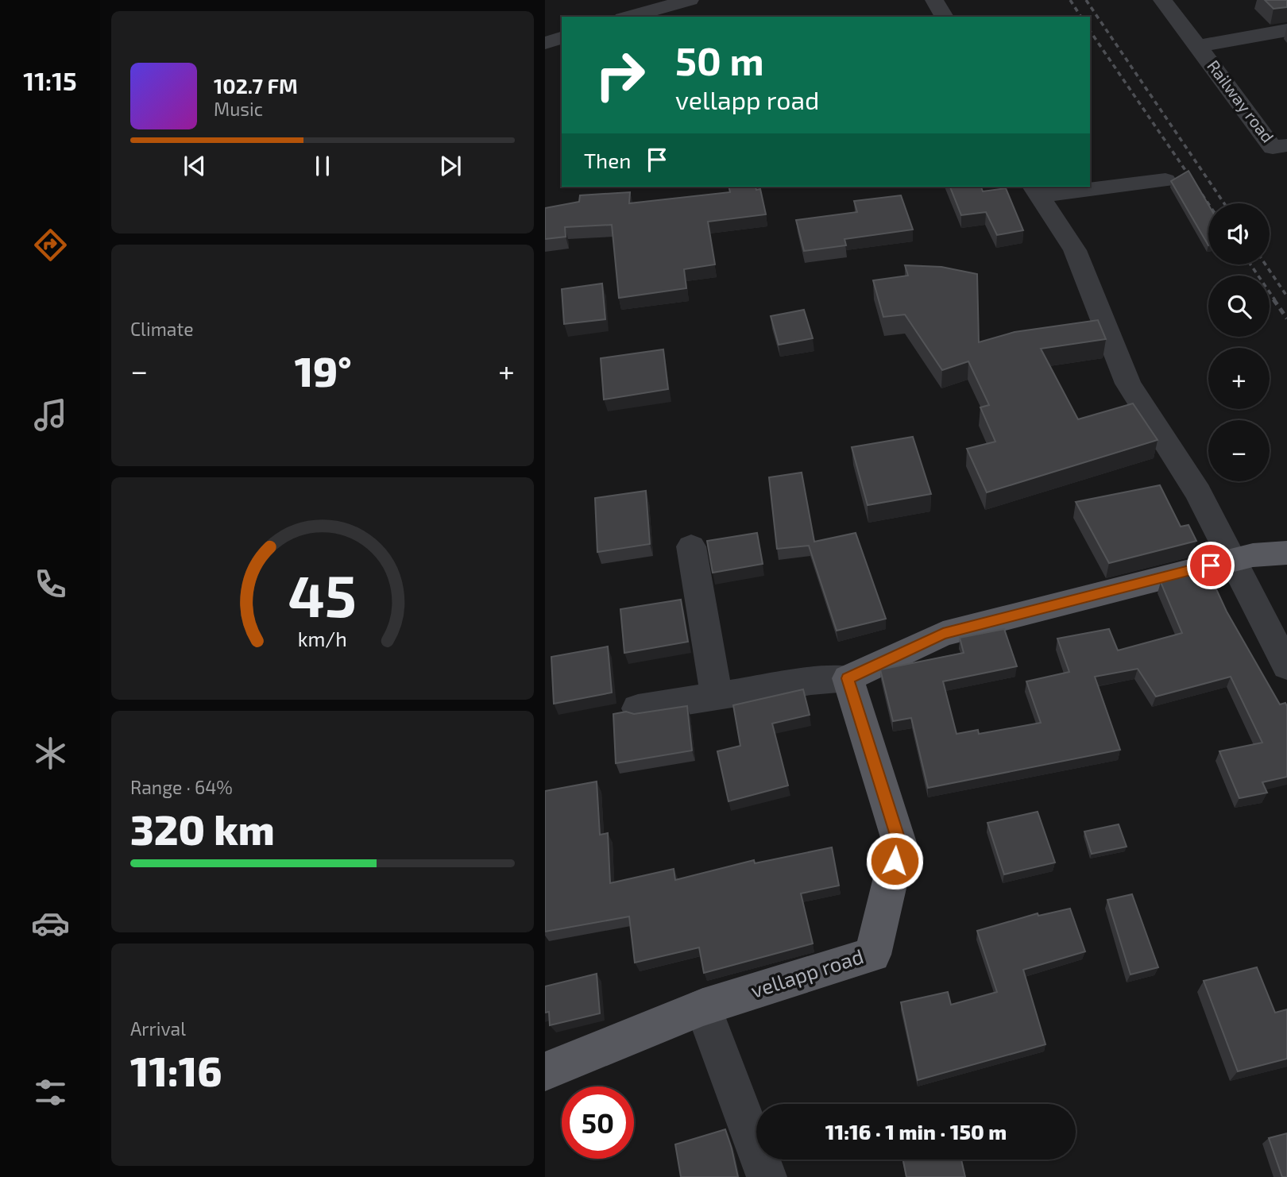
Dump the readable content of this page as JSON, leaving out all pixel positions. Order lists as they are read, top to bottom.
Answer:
{
  "streets": {
    "main road": ["vellapp road"],
    "street": ["Railway road"]
  },
  "page": {
    "tabs": "11:15",
    "turn": ["50 m", "vellapp road"],
    "song": ["102.7 FM", "Music"],
    "then": "Then",
    "map_buttons": ["+", "−"],
    "tile": [
      "Climate",
      ["Range · 64%", "320 km"],
      ["Arrival", "11:16"]
    ],
    "heat": ["−", "19°", "+"],
    "limit": "50",
    "trip": "11:16 · 1 min · 150 m",
    "gauge": ["45", "km/h"]
  }
}
